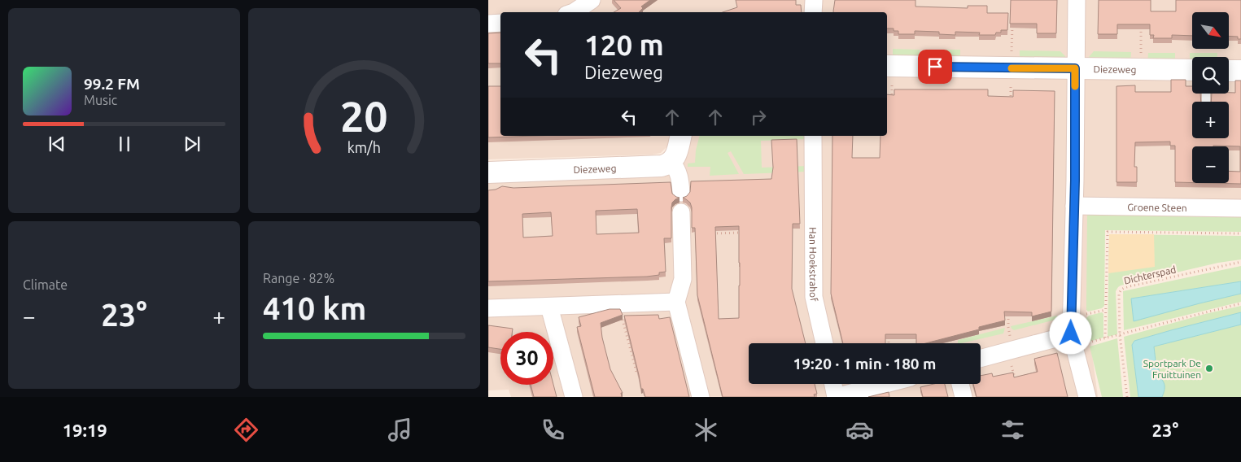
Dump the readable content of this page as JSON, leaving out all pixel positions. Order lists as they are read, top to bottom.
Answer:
{
  "streets": {
    "street": ["Diezeweg", "Groene Steen", "Han Hoekstrahof"],
    "path": ["Dichterspad"]
  },
  "places": ["Sportpark De Fruittuinen"],
  "north": "bottom right",
  "page": {
    "map_buttons": ["+", "−"],
    "turn": ["120 m", "Diezeweg"],
    "song": ["99.2 FM", "Music"],
    "tile": [
      "Climate",
      ["Range · 82%", "410 km"]
    ],
    "heat": ["−", "23°", "+"],
    "limit": "30",
    "trip": "19:20 · 1 min · 180 m",
    "tabs": ["19:19", "23°"],
    "gauge": ["20", "km/h"]
  }
}
